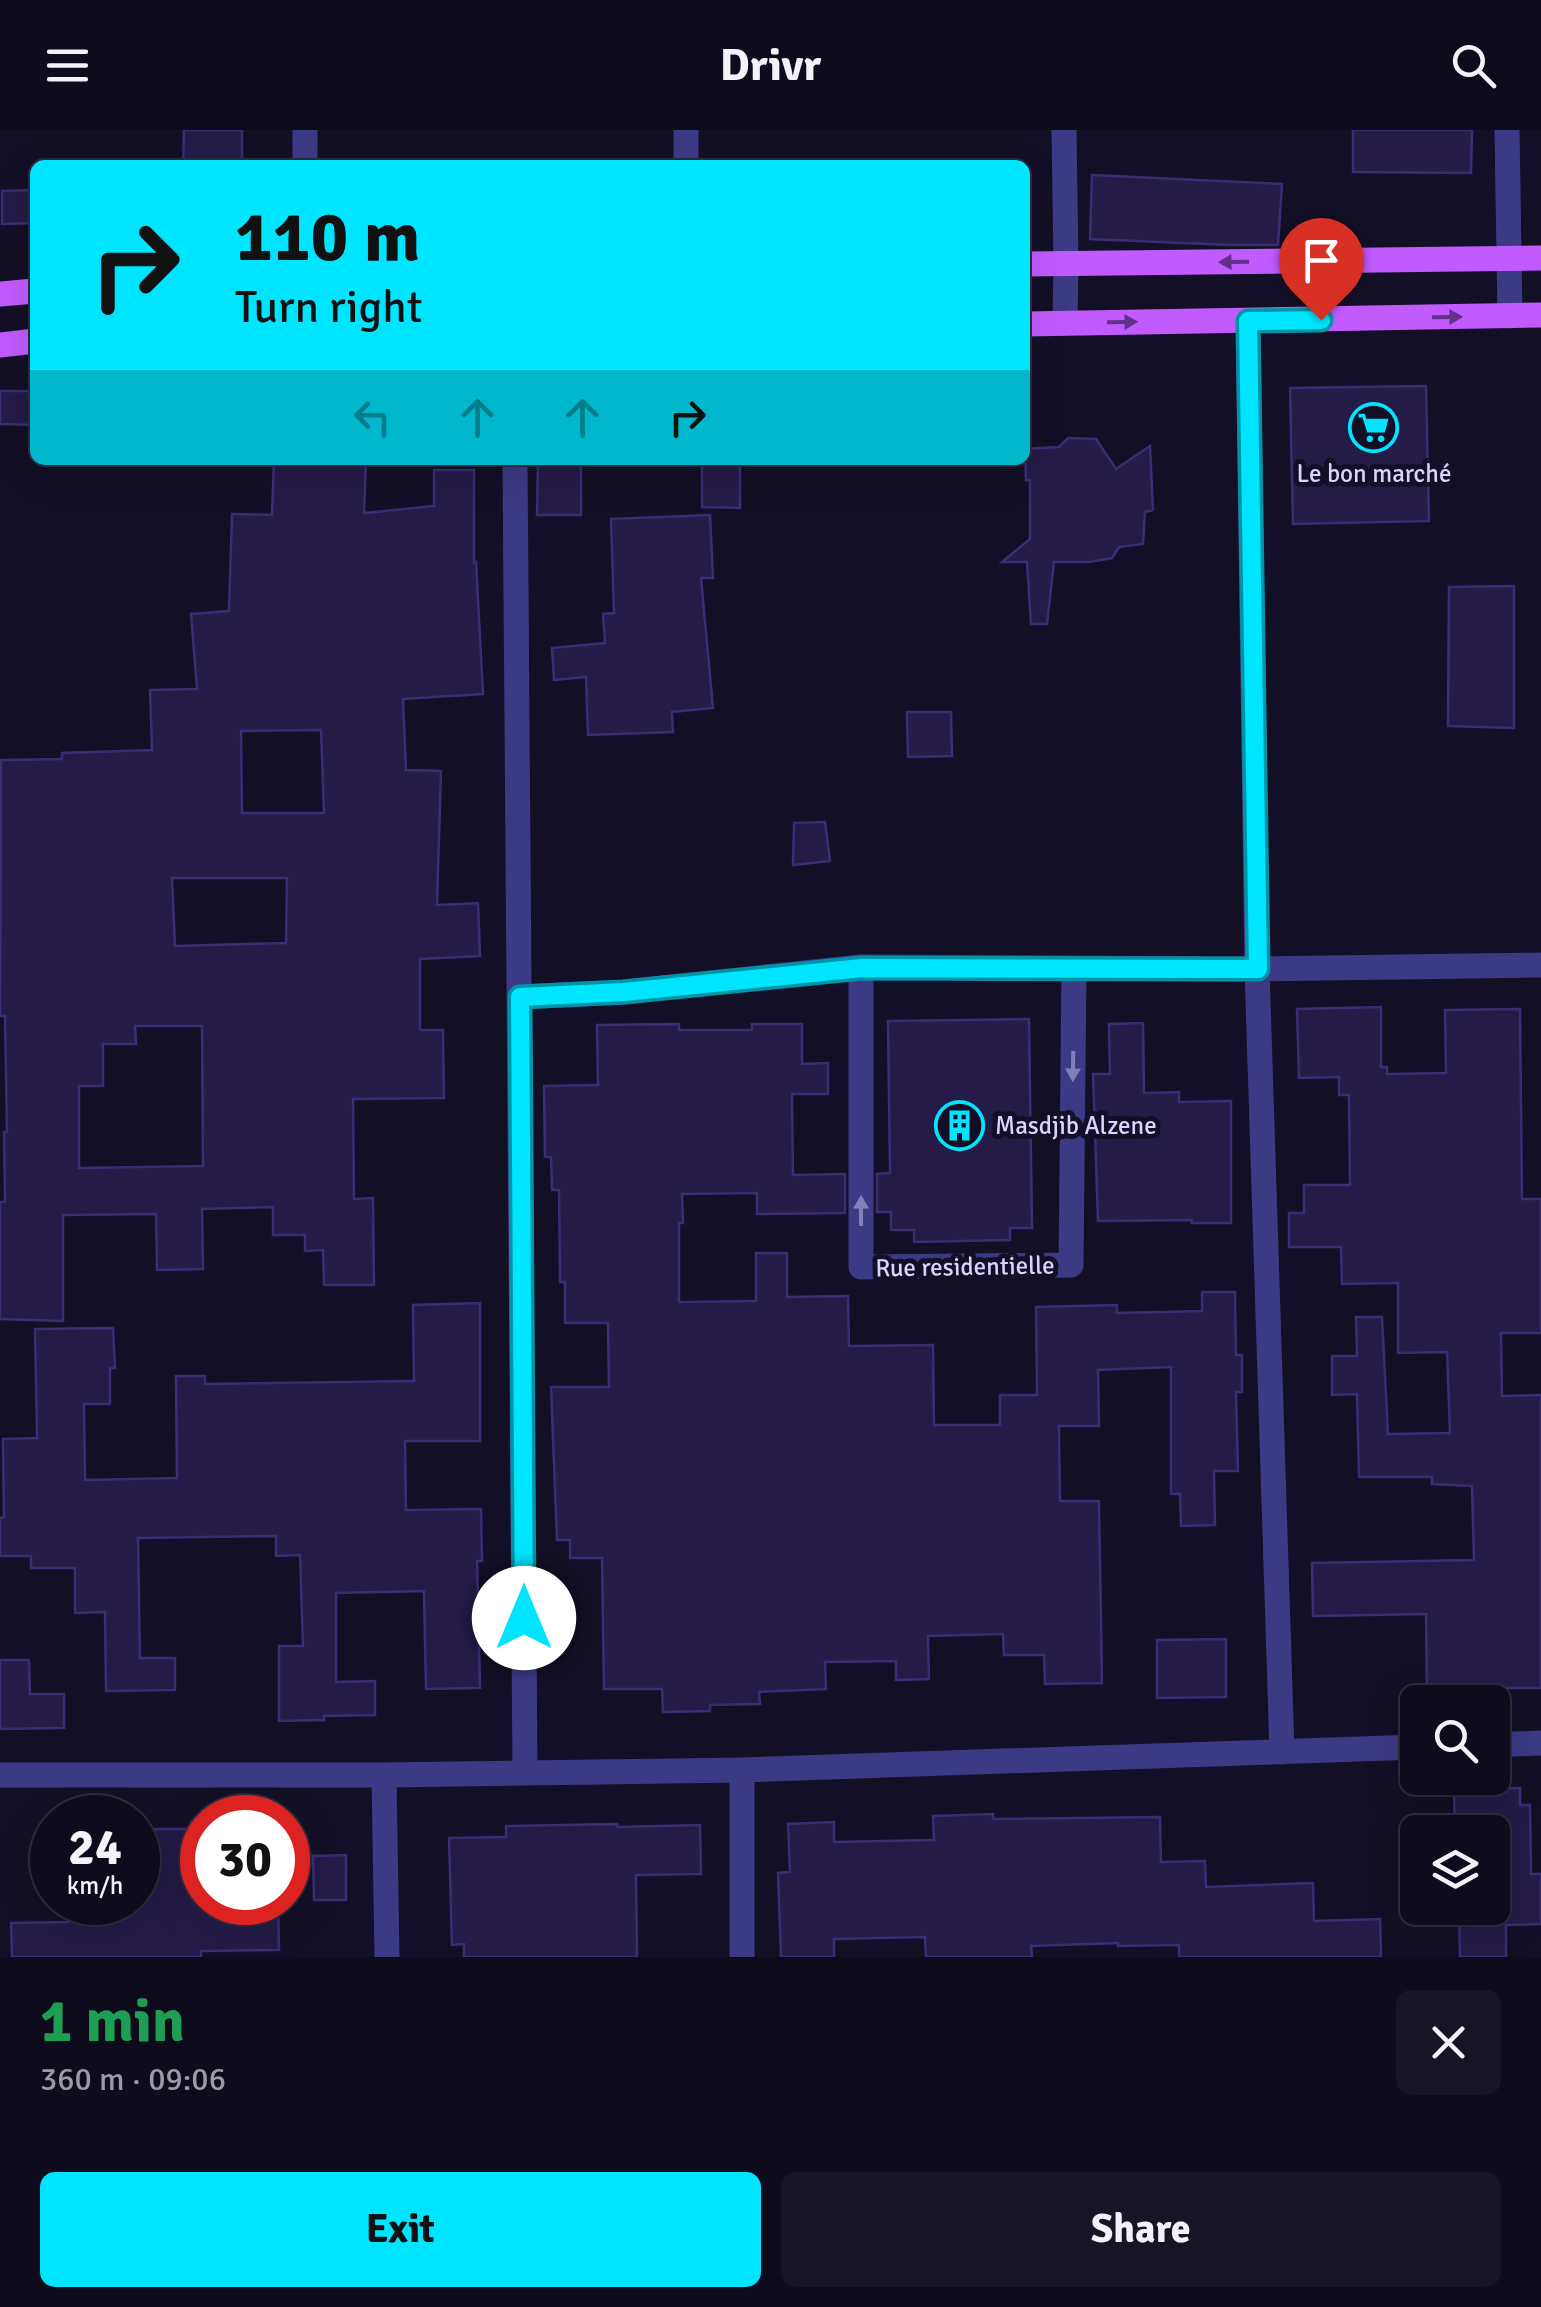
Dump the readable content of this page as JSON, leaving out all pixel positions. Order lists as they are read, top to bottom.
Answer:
{
  "streets": {
    "street": ["Rue residentielle"]
  },
  "places": {
    "supermarket": ["Le bon marché"],
    "building": ["Masdjib Alzene"]
  },
  "page": {
    "header": "Drivr",
    "turn": ["110 m", "Turn right"],
    "speed": "24 km/h",
    "limit": "30",
    "heading": ["1 min", "360 m · 09:06"],
    "buttons": ["Exit", "Share"]
  }
}
